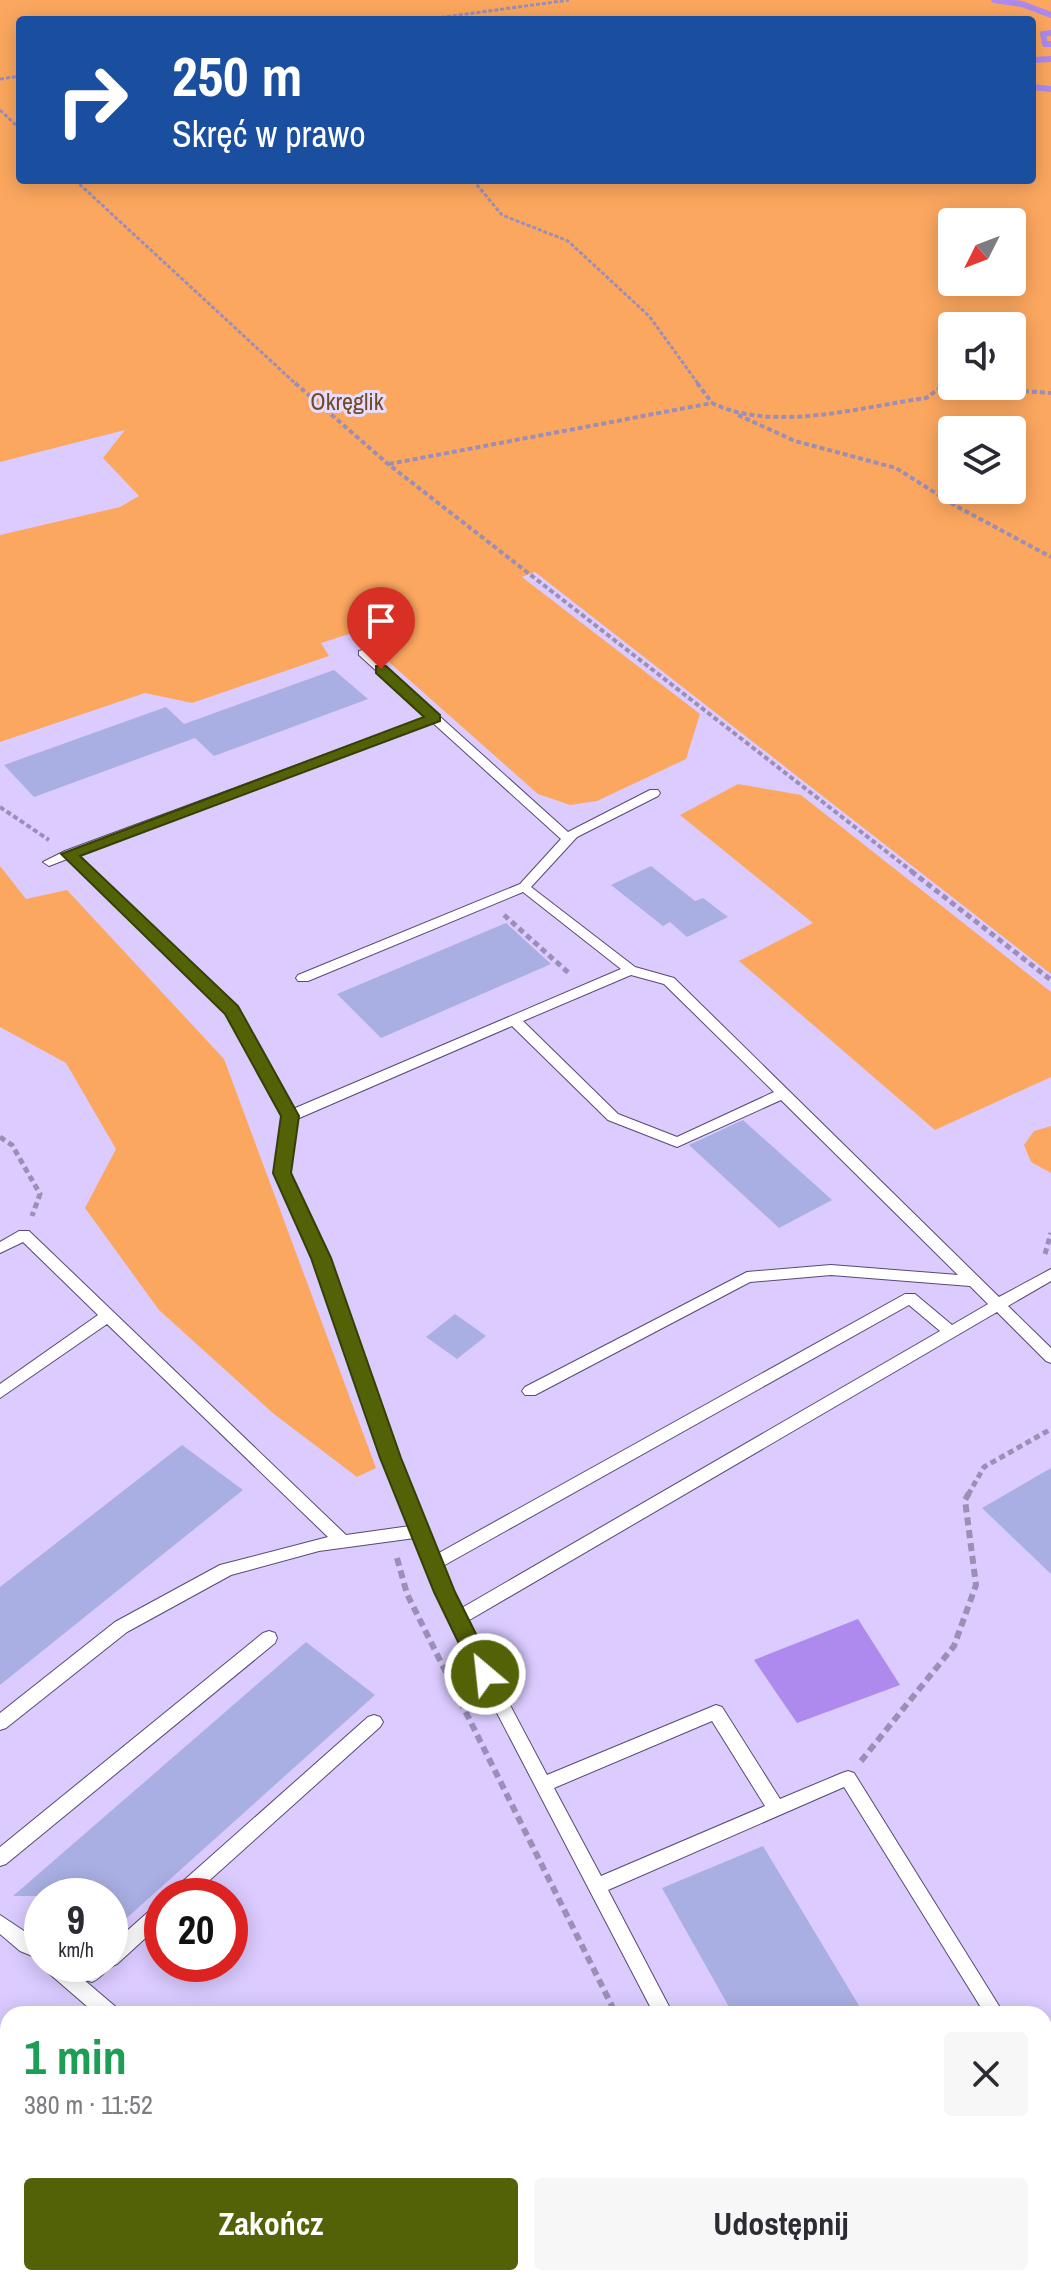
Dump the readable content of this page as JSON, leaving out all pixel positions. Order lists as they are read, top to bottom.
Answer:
{
  "parks": ["Okręglik"],
  "north": "bottom left",
  "page": {
    "turn": ["250 m", "Skręć w prawo"],
    "speed": "9 km/h",
    "limit": "20",
    "heading": ["1 min", "380 m · 11:52"],
    "buttons": ["Zakończ", "Udostępnij"]
  }
}
